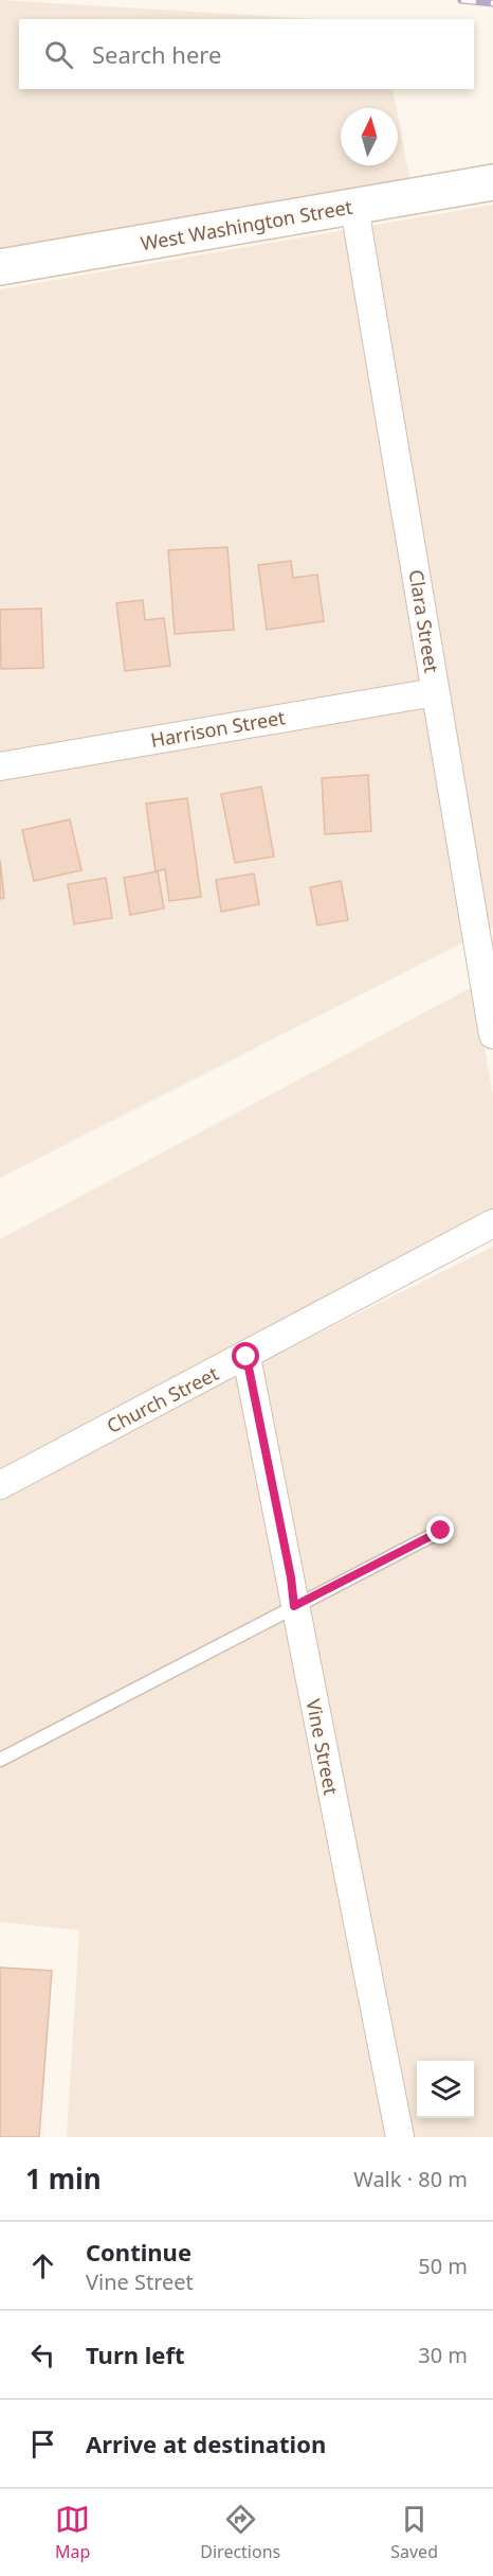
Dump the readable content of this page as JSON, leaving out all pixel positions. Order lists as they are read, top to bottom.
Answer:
{
  "streets": {
    "main road": ["West Washington Street"],
    "street": [
      "Clara Street",
      "Harrison Street",
      "Church Street",
      "Vine Street"
    ]
  },
  "crossings": [
    ["West Washington Street", "Clara Street"],
    ["Clara Street", "Harrison Street"],
    ["Church Street", "Vine Street"]
  ],
  "north": "top",
  "page": {
    "search": "Search here",
    "heading": ["1 min", "Walk · 80 m"],
    "list": [
      ["Continue", "Vine Street", "50 m"],
      ["Turn left", "30 m"],
      "Arrive at destination"
    ],
    "nav": ["Map", "Directions", "Saved"]
  }
}
